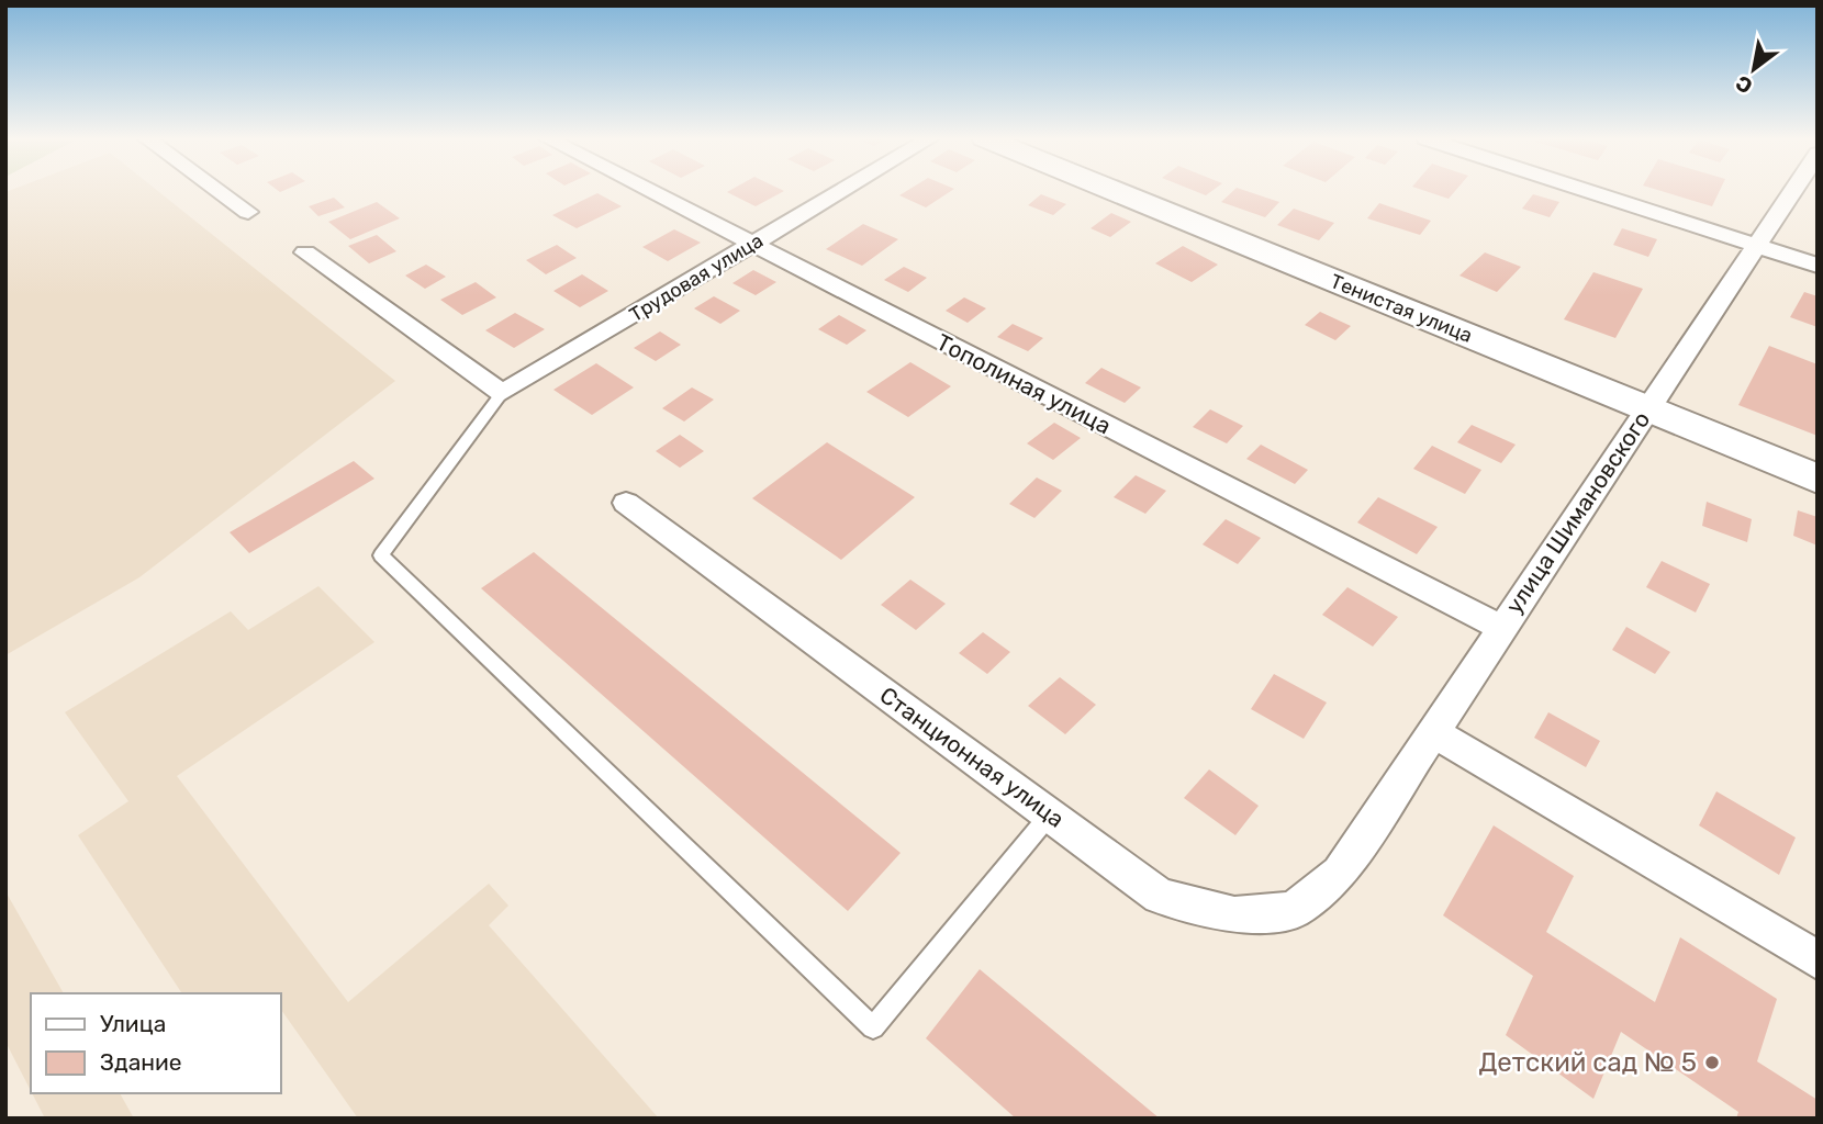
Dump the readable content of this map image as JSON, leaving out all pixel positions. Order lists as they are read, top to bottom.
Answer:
{
  "streets": {
    "street": [
      "Трудовая улица",
      "Тенистая улица",
      "Тополиная улица",
      "улица Шимановского",
      "Станционная улица"
    ]
  },
  "crossings": [
    ["Трудовая улица", "Тополиная улица"],
    ["Тенистая улица", "улица Шимановского"],
    ["Тополиная улица", "улица Шимановского"],
    ["улица Шимановского", "Станционная улица"]
  ],
  "places": ["Детский сад № 5"],
  "legend": ["Улица", "Здание"],
  "north": "bottom left"
}
